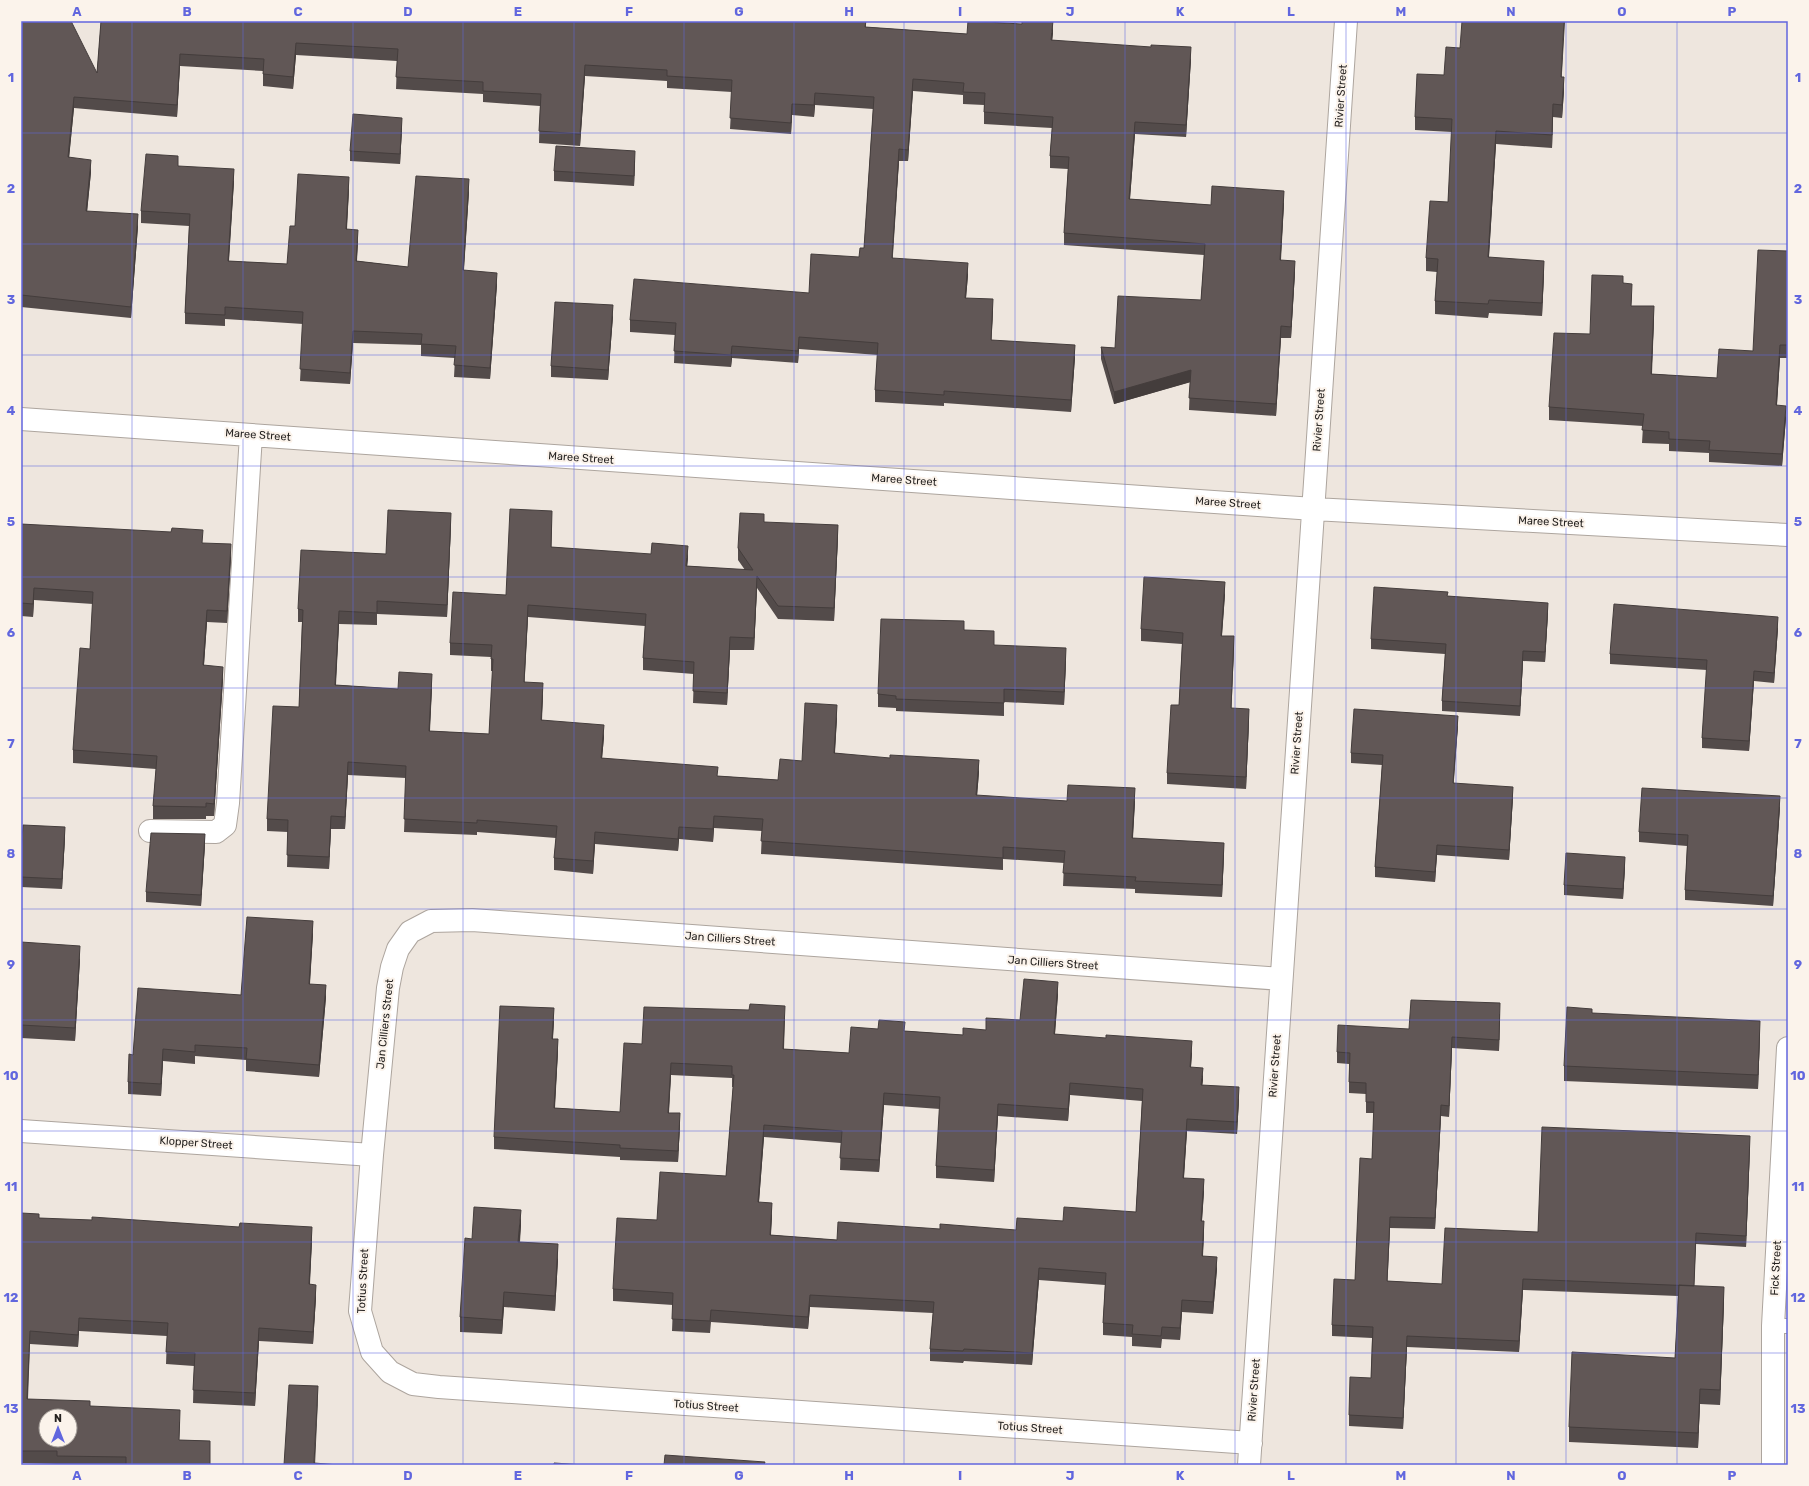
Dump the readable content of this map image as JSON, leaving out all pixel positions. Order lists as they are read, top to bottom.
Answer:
{
  "streets": {
    "street": [
      "Rivier Street",
      "Maree Street",
      "Jan Cilliers Street",
      "Klopper Street",
      "Fick Street",
      "Totius Street"
    ]
  },
  "crossings": [
    ["Rivier Street", "Maree Street"],
    ["Rivier Street", "Jan Cilliers Street"],
    ["Rivier Street", "Totius Street"],
    ["Jan Cilliers Street", "Klopper Street"],
    ["Jan Cilliers Street", "Totius Street"],
    ["Klopper Street", "Totius Street"]
  ],
  "north": "top",
  "grid": {
    "columns": [
      "A",
      "B",
      "C",
      "D",
      "E",
      "F",
      "G",
      "H",
      "I",
      "J",
      "K",
      "L",
      "M",
      "N",
      "O",
      "P"
    ],
    "rows": [
      "1",
      "2",
      "3",
      "4",
      "5",
      "6",
      "7",
      "8",
      "9",
      "10",
      "11",
      "12",
      "13"
    ]
  }
}
